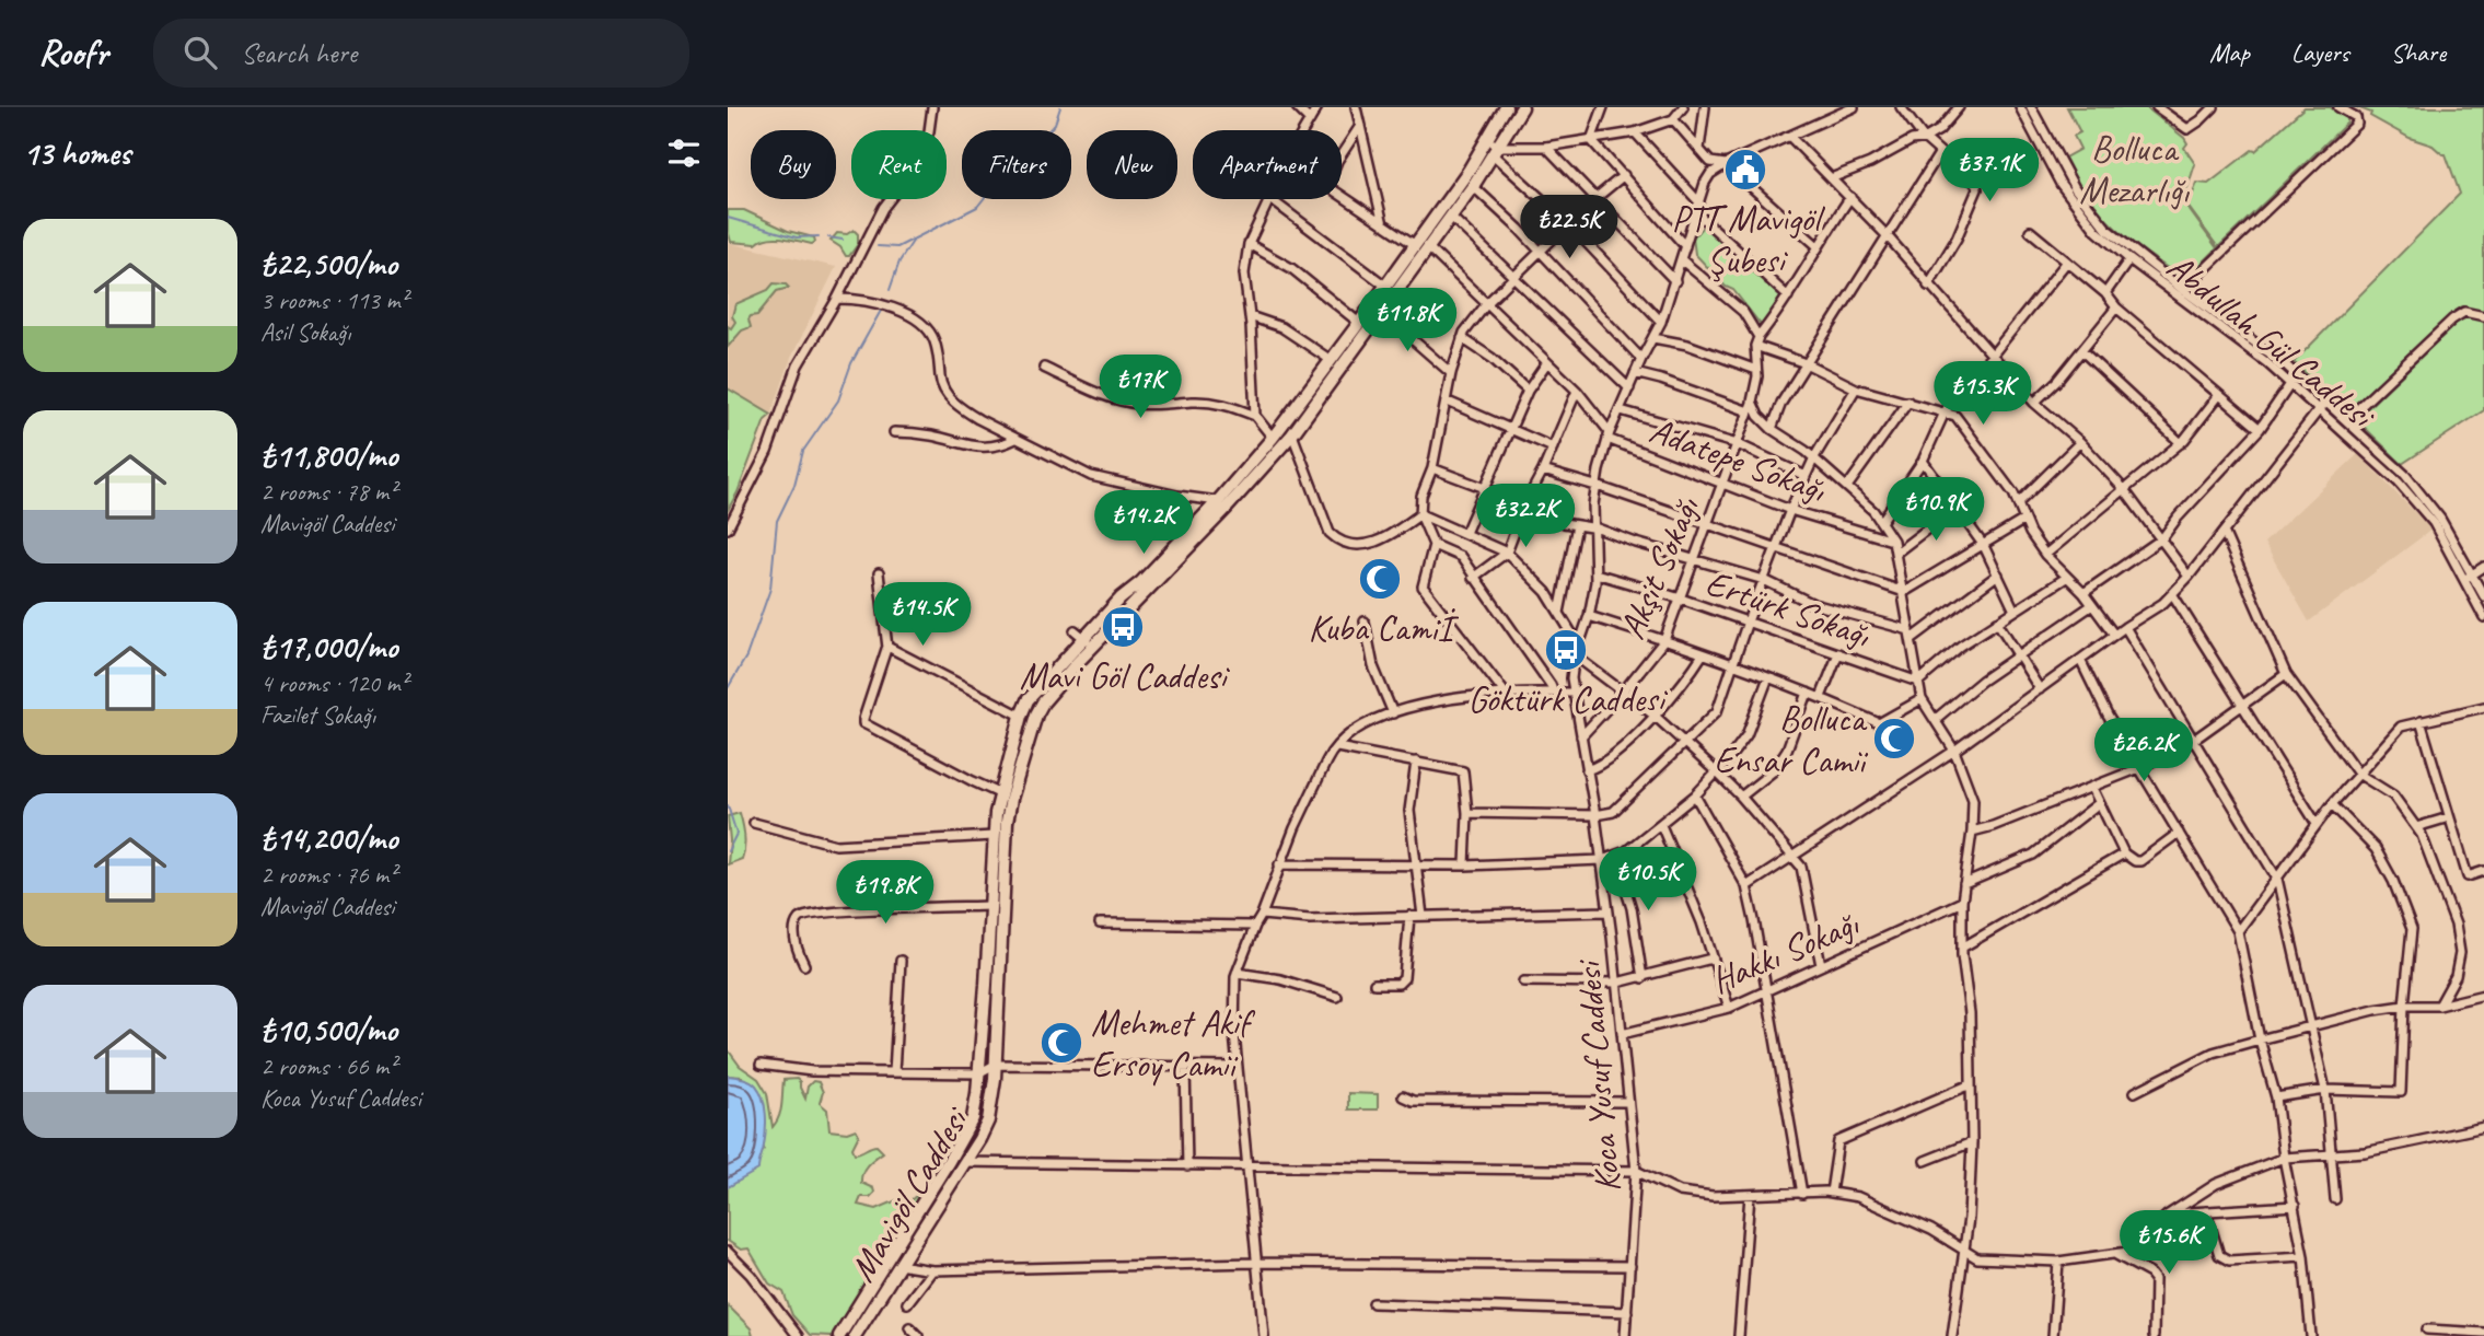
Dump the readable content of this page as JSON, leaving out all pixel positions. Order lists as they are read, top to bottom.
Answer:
{
  "streets": {
    "main road": ["Mavigöl Caddesi"],
    "street": [
      "Abdullah Gül Caddesi",
      "Adatepe Sokağı",
      "Akşit Sokağı",
      "Ertürk Sokağı",
      "Hakkı Sokağı",
      "Koca Yusuf Caddesi"
    ]
  },
  "crossings": [
    ["Adatepe Sokağı", "Akşit Sokağı"],
    ["Adatepe Sokağı", "Koca Yusuf Caddesi"],
    ["Akşit Sokağı", "Ertürk Sokağı"],
    ["Akşit Sokağı", "Koca Yusuf Caddesi"],
    ["Ertürk Sokağı", "Koca Yusuf Caddesi"],
    ["Hakkı Sokağı", "Koca Yusuf Caddesi"]
  ],
  "parks": ["Bolluca Mezarlığı"],
  "places": {
    "public building": ["PTT Mavigöl Şubesi"],
    "mosque": ["Kuba Camiİ", "Bolluca Ensar Camii", "Mehmet Akif Ersoy Camii"],
    "bus stop": ["Mavi Göl Caddesi", "Göktürk Caddesi"]
  },
  "page": {
    "header": "Roofr",
    "search": "Search here",
    "nav": ["Map", "Layers", "Share"],
    "heading": "13 homes",
    "chip": [
      "Buy",
      "Rent",
      "Filters",
      "New",
      "Apartment"
    ],
    "price": [
      "₺37.1K",
      "₺22.5K",
      "₺11.8K",
      "₺17K",
      "₺15.3K",
      "₺10.9K",
      "₺32.2K",
      "₺14.2K",
      "₺14.5K",
      "₺26.2K",
      "₺10.5K",
      "₺19.8K",
      "₺15.6K"
    ],
    "list": [
      {
        "name": "₺22,500/mo",
        "note": "3 rooms · 113 m² · Asil Sokağı"
      },
      {
        "name": "₺11,800/mo",
        "note": "2 rooms · 78 m² · Mavigöl Caddesi"
      },
      {
        "name": "₺17,000/mo",
        "note": "4 rooms · 120 m² · Fazilet Sokağı"
      },
      {
        "name": "₺14,200/mo",
        "note": "2 rooms · 76 m² · Mavigöl Caddesi"
      },
      {
        "name": "₺10,500/mo",
        "note": "2 rooms · 66 m² · Koca Yusuf Caddesi"
      }
    ]
  }
}
